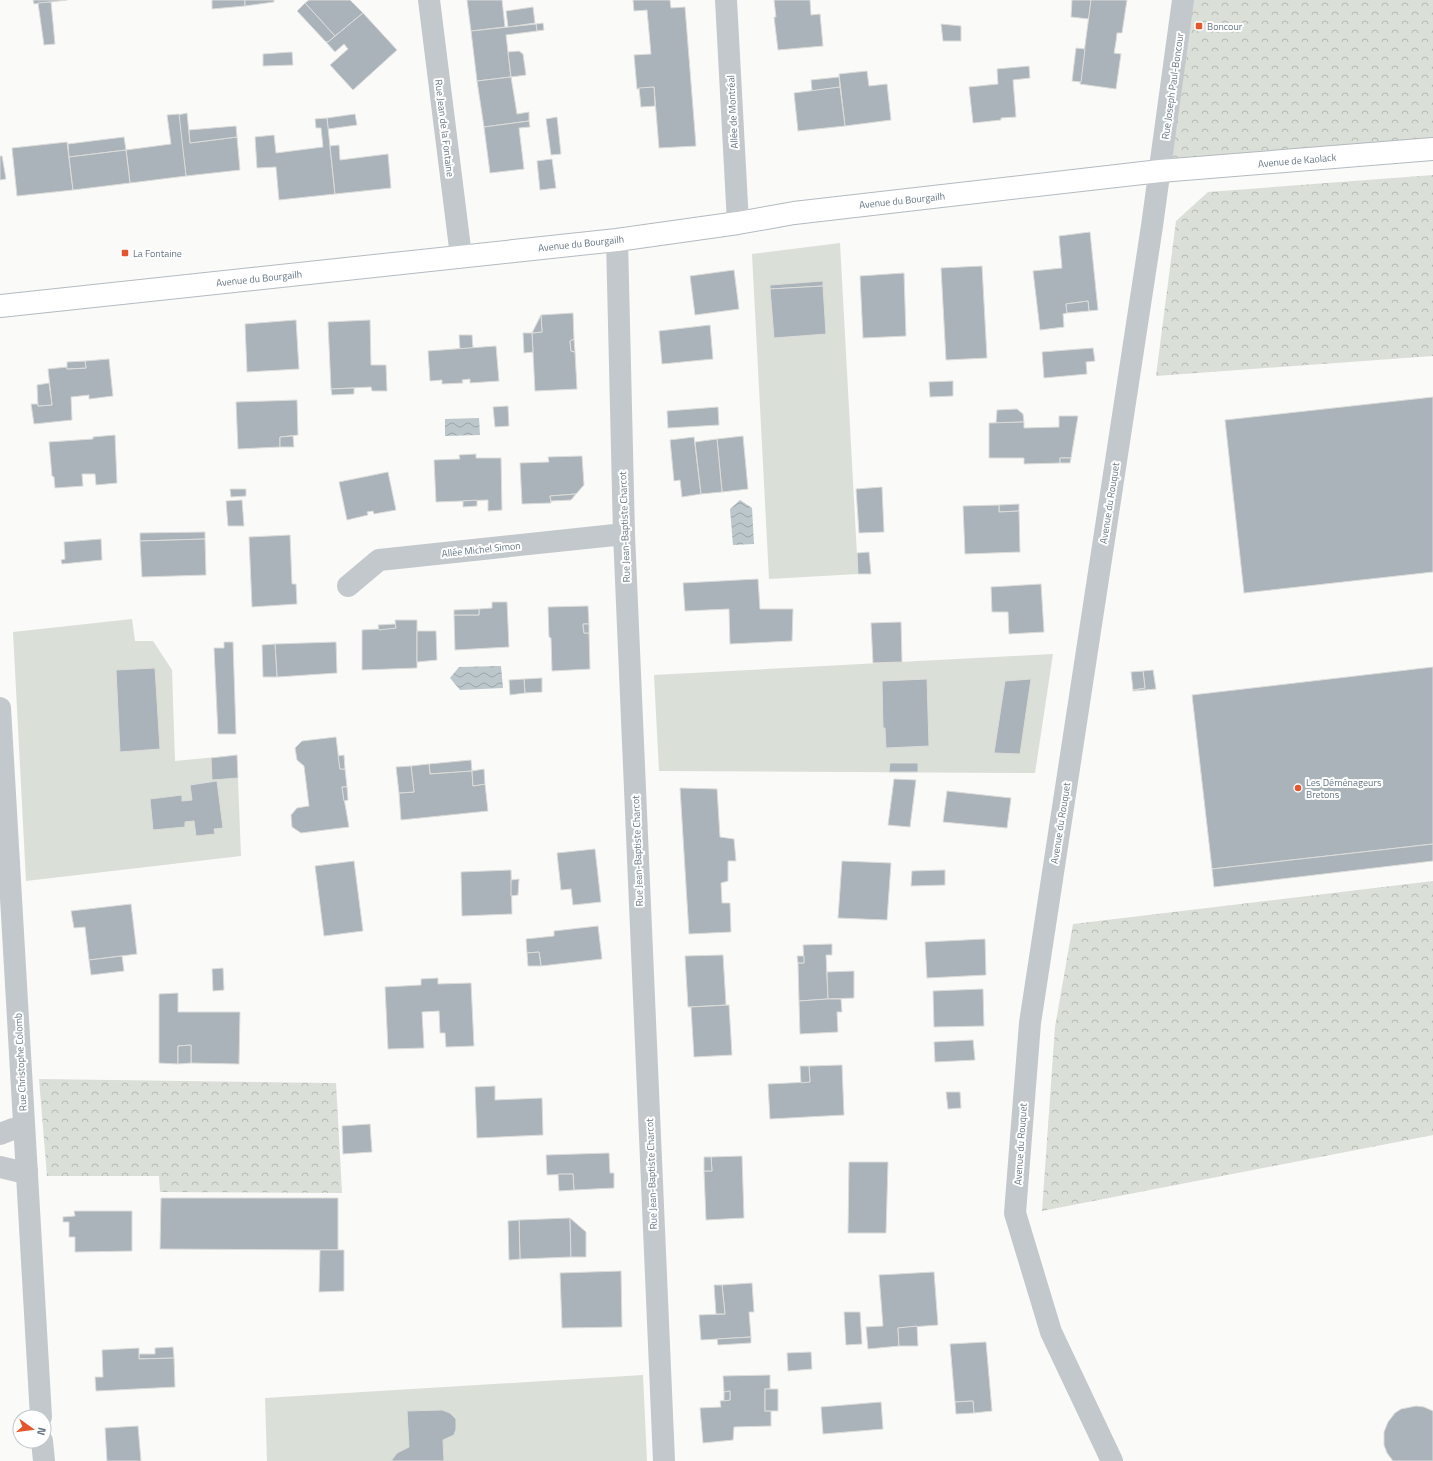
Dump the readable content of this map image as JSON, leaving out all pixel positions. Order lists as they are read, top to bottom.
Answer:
{
  "streets": {
    "main road": ["Avenue de Kaolack", "Avenue du Bourgailh"],
    "street": [
      "Rue Joseph Paul-Boncour",
      "Allée de Montréal",
      "Rue Jean de la Fontaine",
      "Avenue du Rouquet",
      "Rue Jean-Baptiste Charcot",
      "Allée Michel Simon",
      "Rue Christophe Colomb"
    ]
  },
  "crossings": [
    ["Rue Joseph Paul-Boncour", "Avenue de Kaolack"],
    ["Rue Joseph Paul-Boncour", "Avenue du Bourgailh"],
    ["Rue Joseph Paul-Boncour", "Avenue du Rouquet"],
    ["Allée de Montréal", "Avenue du Bourgailh"],
    ["Rue Jean de la Fontaine", "Avenue du Bourgailh"],
    ["Avenue de Kaolack", "Avenue du Bourgailh"],
    ["Avenue de Kaolack", "Avenue du Rouquet"],
    ["Avenue du Bourgailh", "Avenue du Rouquet"],
    ["Avenue du Bourgailh", "Rue Jean-Baptiste Charcot"],
    ["Rue Jean-Baptiste Charcot", "Allée Michel Simon"]
  ],
  "places": {
    "transit": ["Boncour", "La Fontaine"],
    "other": ["Les Déménageurs Bretons"]
  },
  "north": "right"
}
